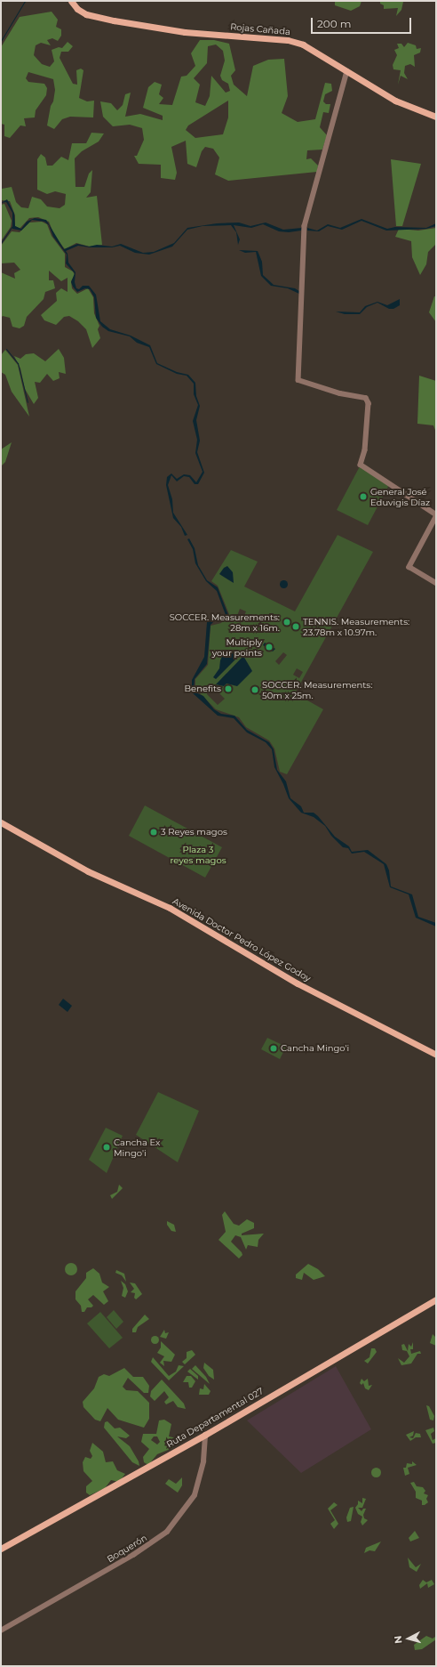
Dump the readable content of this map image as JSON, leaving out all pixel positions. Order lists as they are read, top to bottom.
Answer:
{
  "streets": {
    "main road": ["Rojas Cañada", "Avenida Doctor Pedro López Godoy", "Ruta Departamental 027"],
    "street": ["Boquerón"]
  },
  "crossings": [
    ["Ruta Departamental 027", "Boquerón"]
  ],
  "parks": ["Plaza 3 reyes magos"],
  "places": [
    "General José Eduvigis Díaz",
    "SOCCER. Measurements: 28m x 16m.",
    "TENNIS. Measurements: 23.78m x 10.97m.",
    "Multiply your points",
    "Benefits",
    "SOCCER. Measurements: 50m x 25m.",
    "3 Reyes magos",
    "Cancha Mingo'i",
    "Cancha Ex Mingo'i"
  ],
  "scale_bar": "200 m",
  "north": "left"
}
